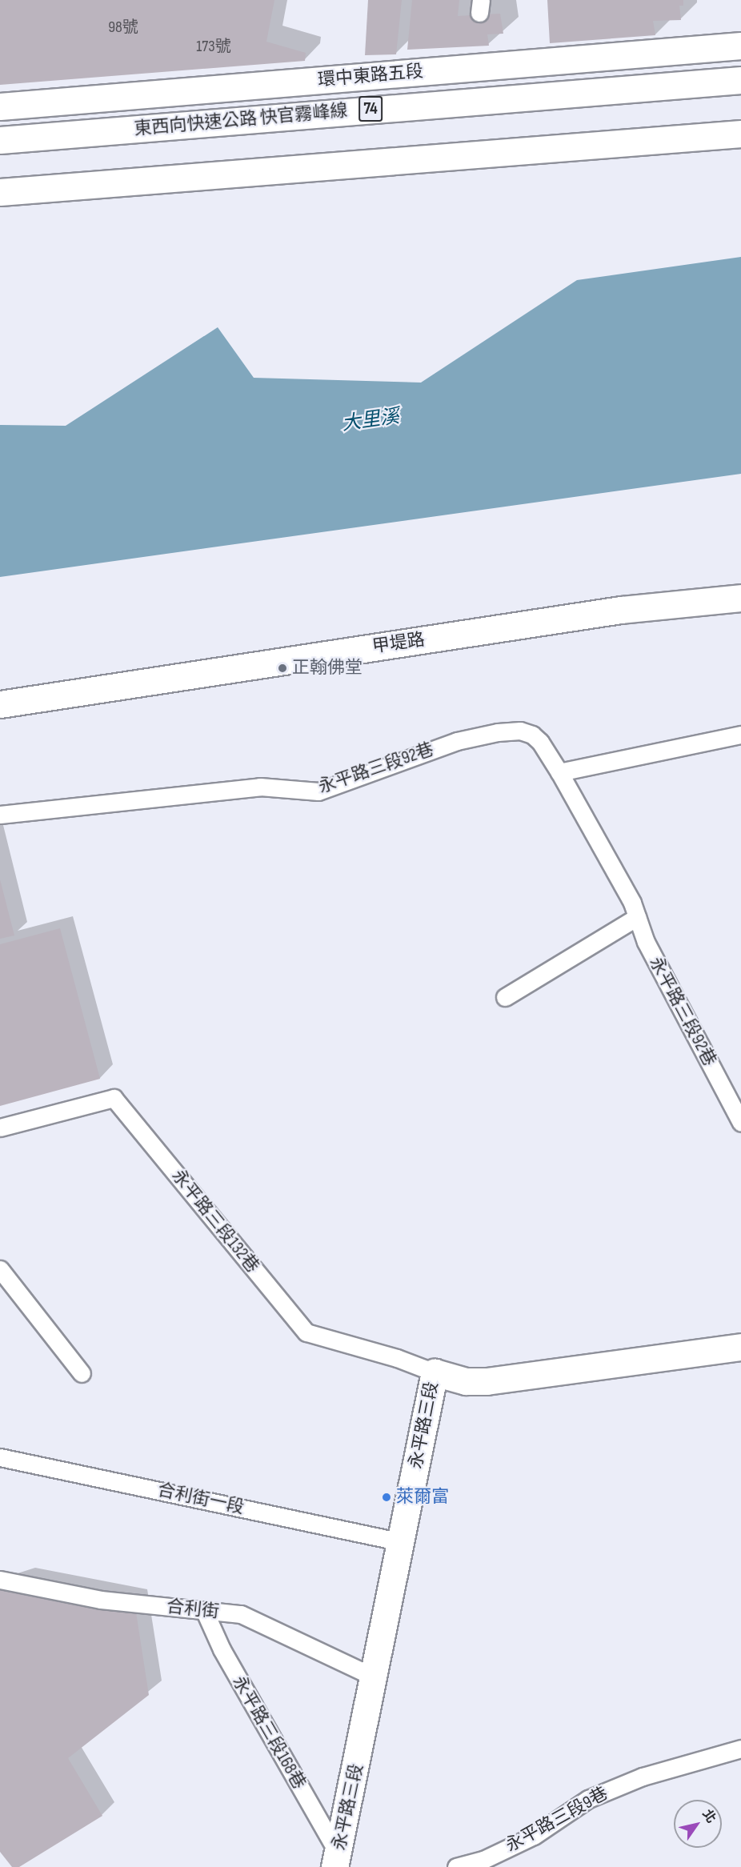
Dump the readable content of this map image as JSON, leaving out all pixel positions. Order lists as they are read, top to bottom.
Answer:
{
  "streets": {
    "main road": [
      "環中東路五段",
      "74",
      "東西向快速公路 快官霧峰線",
      "甲堤路",
      "永平路三段"
    ],
    "lane": [
      "永平路三段92巷",
      "永平路三段132巷",
      "合利街一段",
      "合利街",
      "永平路三段168巷",
      "永平路三段9巷"
    ]
  },
  "crossings": [
    ["永平路三段132巷", "永平路三段"],
    ["永平路三段", "合利街一段"],
    ["永平路三段", "合利街"],
    ["永平路三段", "永平路三段168巷"],
    ["合利街", "永平路三段168巷"]
  ],
  "water": ["大里溪"],
  "places": ["正翰佛堂", "萊爾富"],
  "house_numbers": ["98號", "173號"],
  "north": "top right"
}
